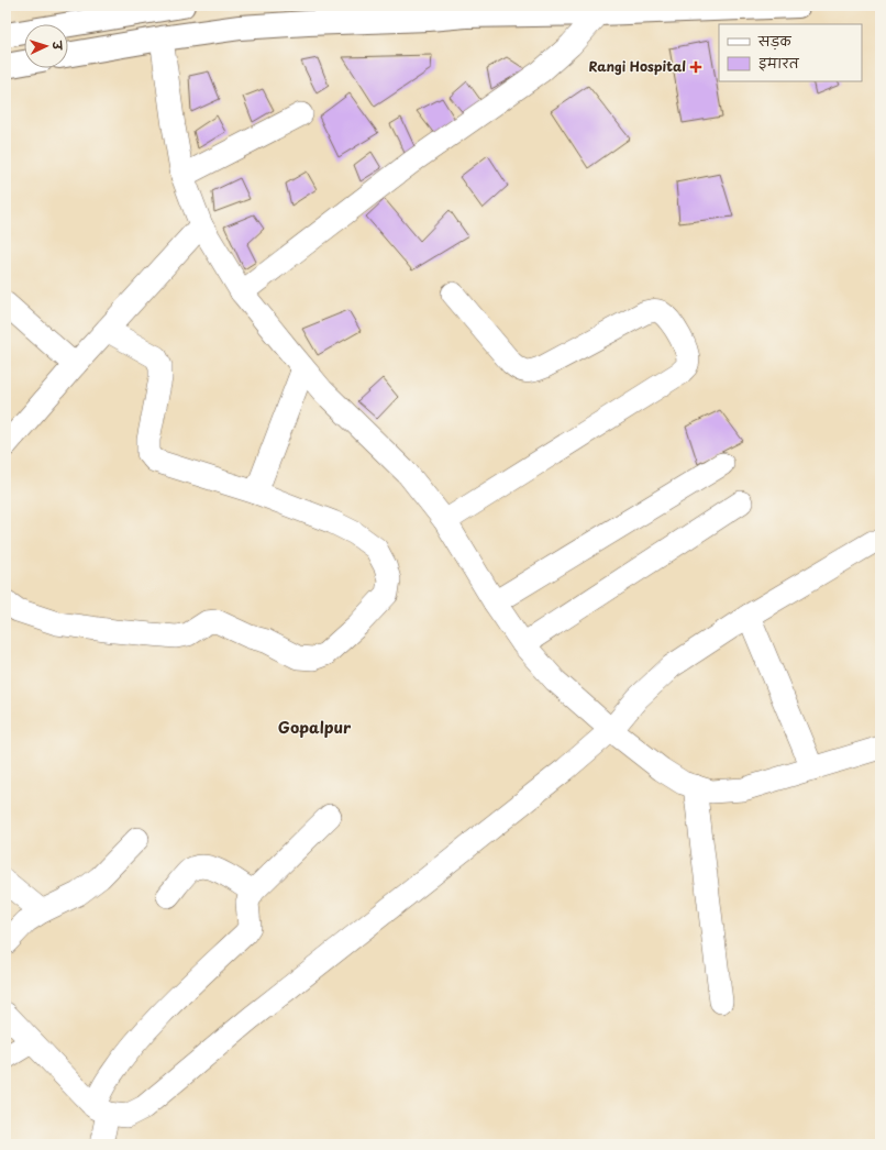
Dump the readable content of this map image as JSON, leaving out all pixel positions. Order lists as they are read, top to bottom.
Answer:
{
  "districts": ["Gopalpur"],
  "places": {
    "health": ["Rangi Hospital"]
  },
  "legend": ["सड़क", "इमारत"],
  "north": "right"
}
